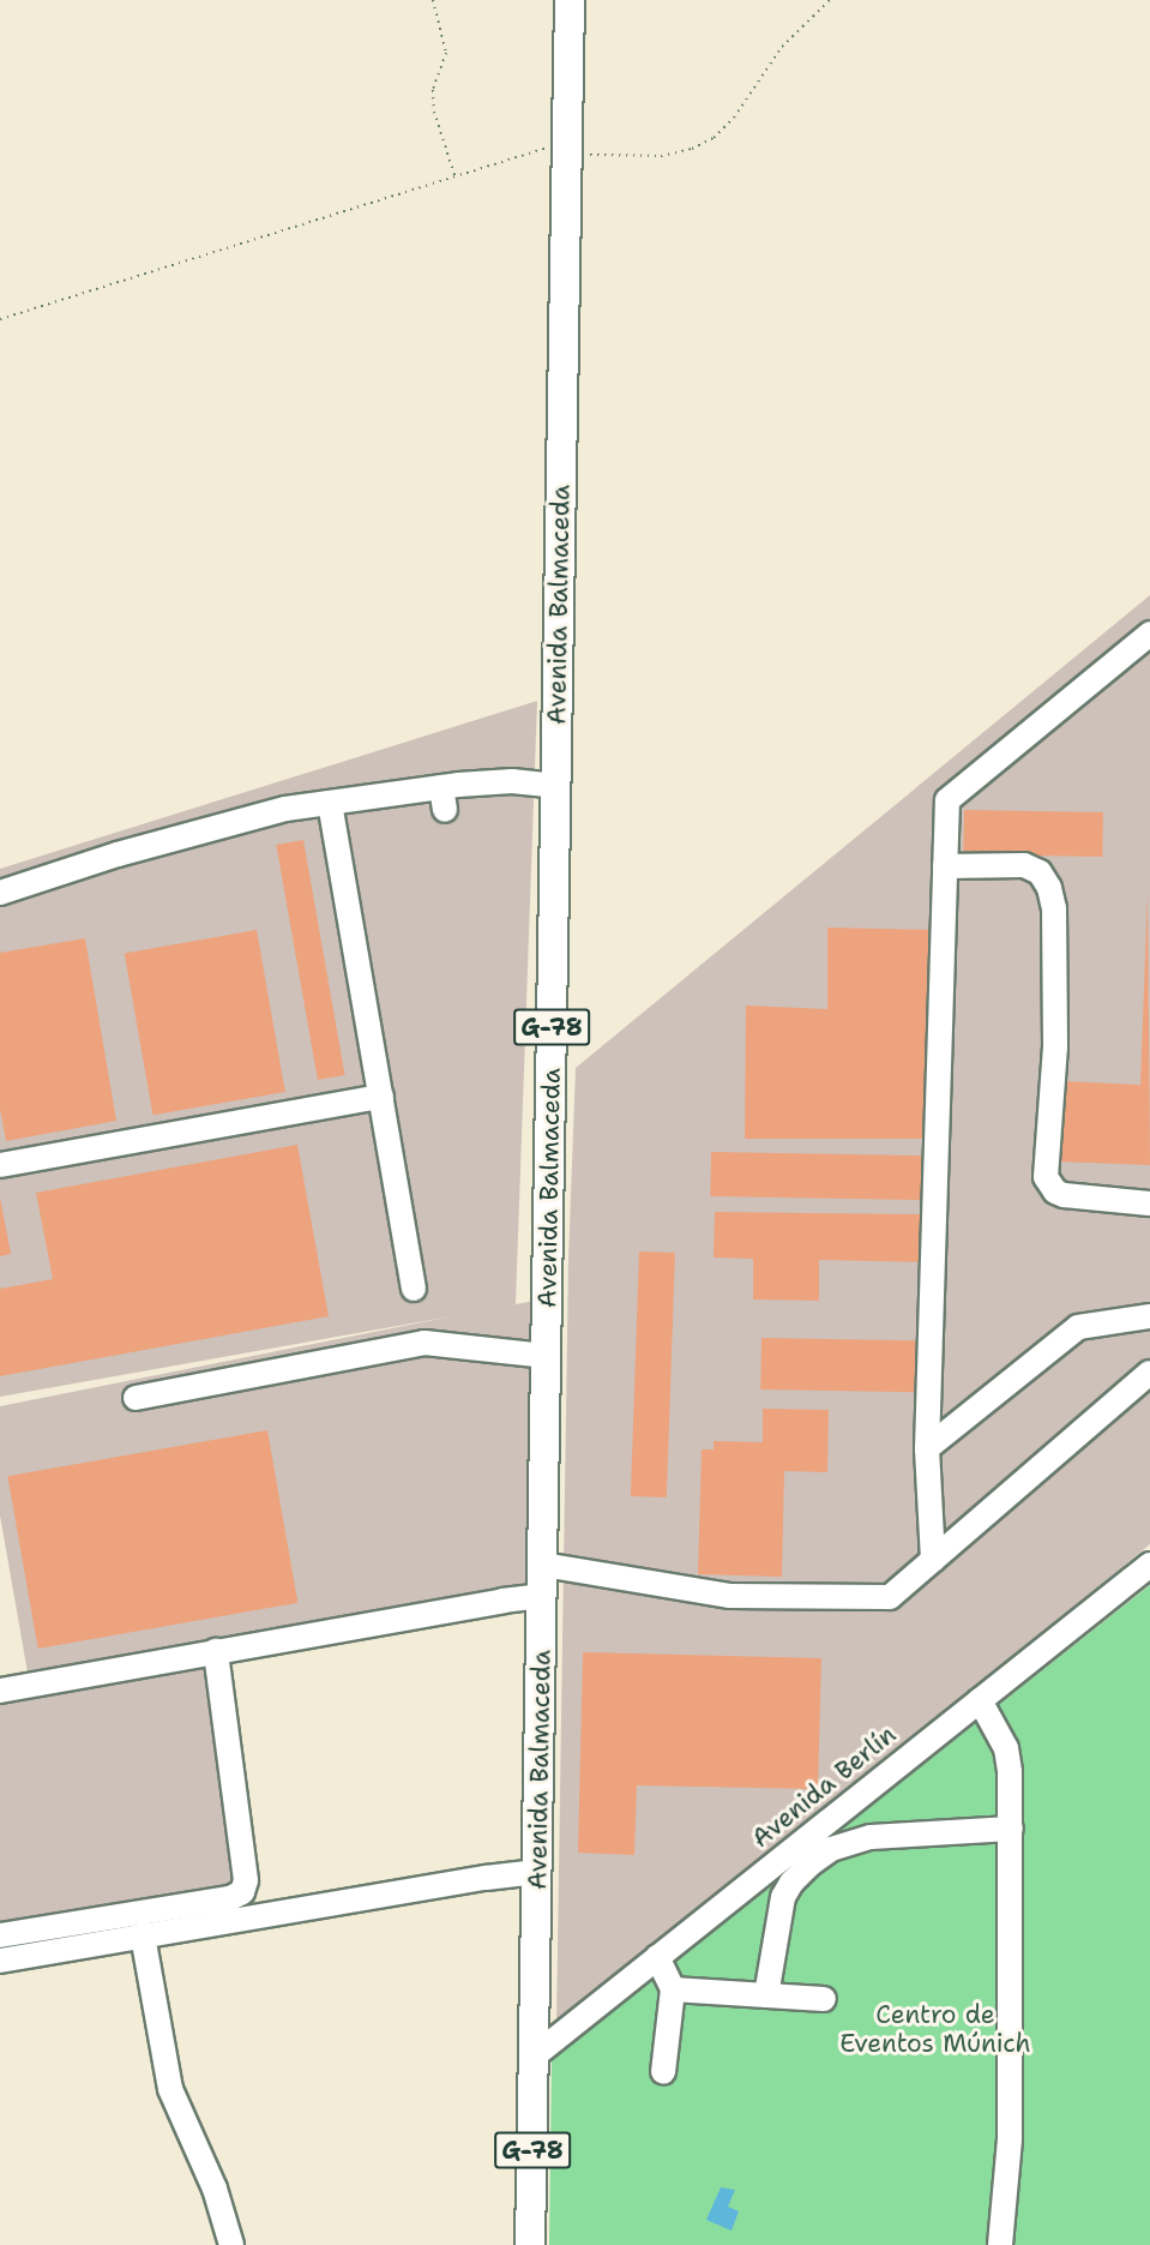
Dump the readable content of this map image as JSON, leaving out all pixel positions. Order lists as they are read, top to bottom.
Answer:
{
  "streets": {
    "main road": ["Avenida Balmaceda", "G-78"],
    "street": ["Avenida Berlín"]
  },
  "crossings": [
    ["Avenida Balmaceda", "Avenida Berlín"]
  ],
  "parks": ["Centro de Eventos Múnich"]
}
